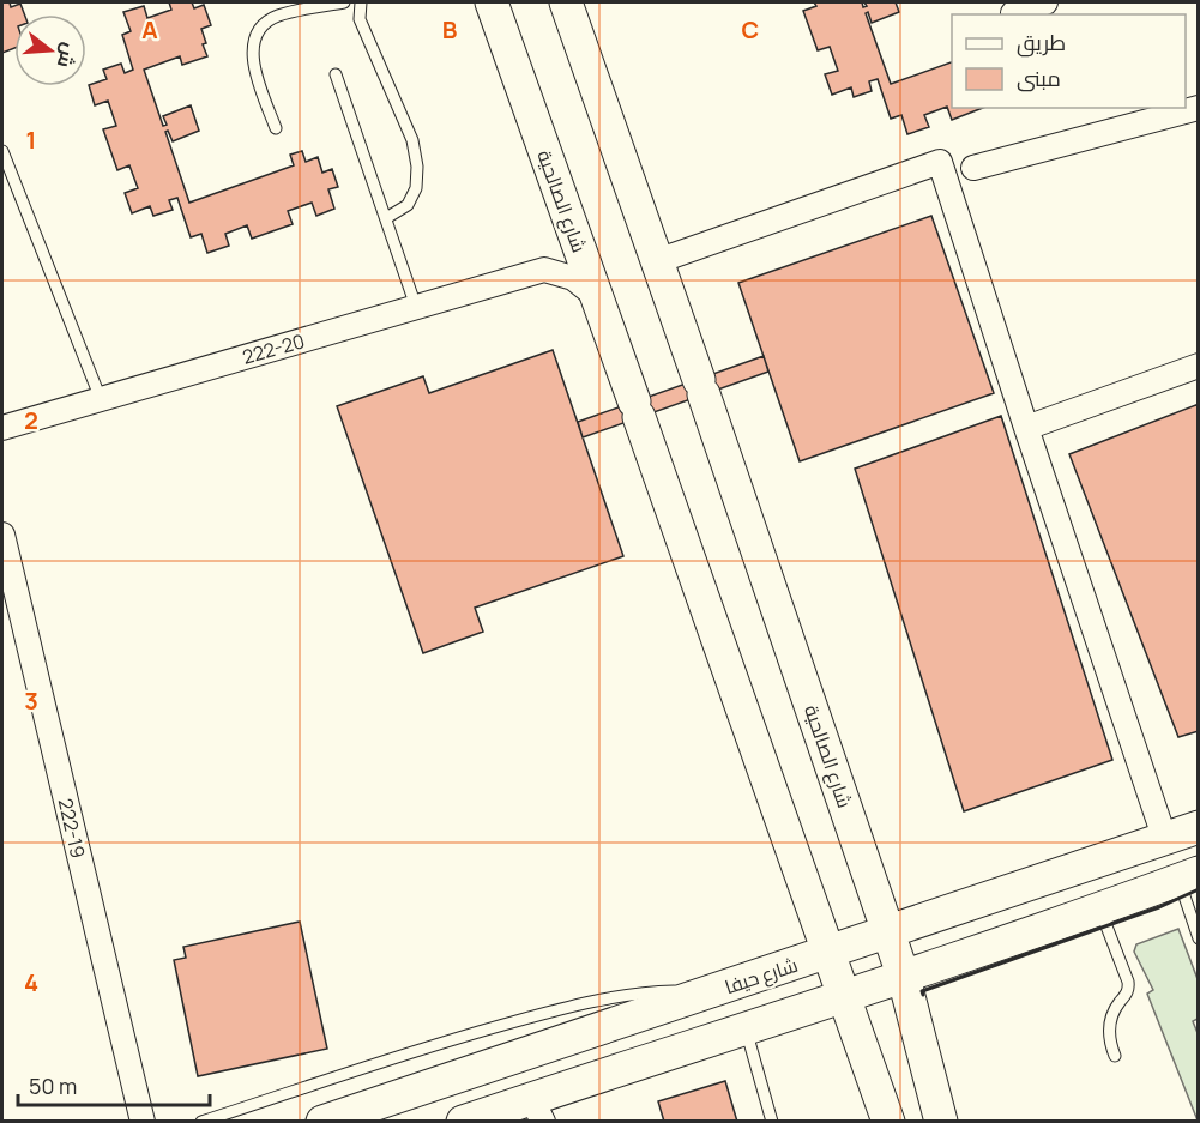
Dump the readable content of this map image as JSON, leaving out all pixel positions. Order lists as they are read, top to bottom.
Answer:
{
  "streets": {
    "main road": ["شارع الصالحية", "شارع حيفا"],
    "street": ["222-20", "222-19"]
  },
  "crossings": [
    ["شارع الصالحية", "شارع حيفا"]
  ],
  "legend": ["طريق", "مبنى"],
  "scale_bar": "50 m",
  "north": "right",
  "grid": {
    "columns": ["A", "B", "C"],
    "rows": [
      "1",
      "2",
      "3",
      "4"
    ]
  }
}
